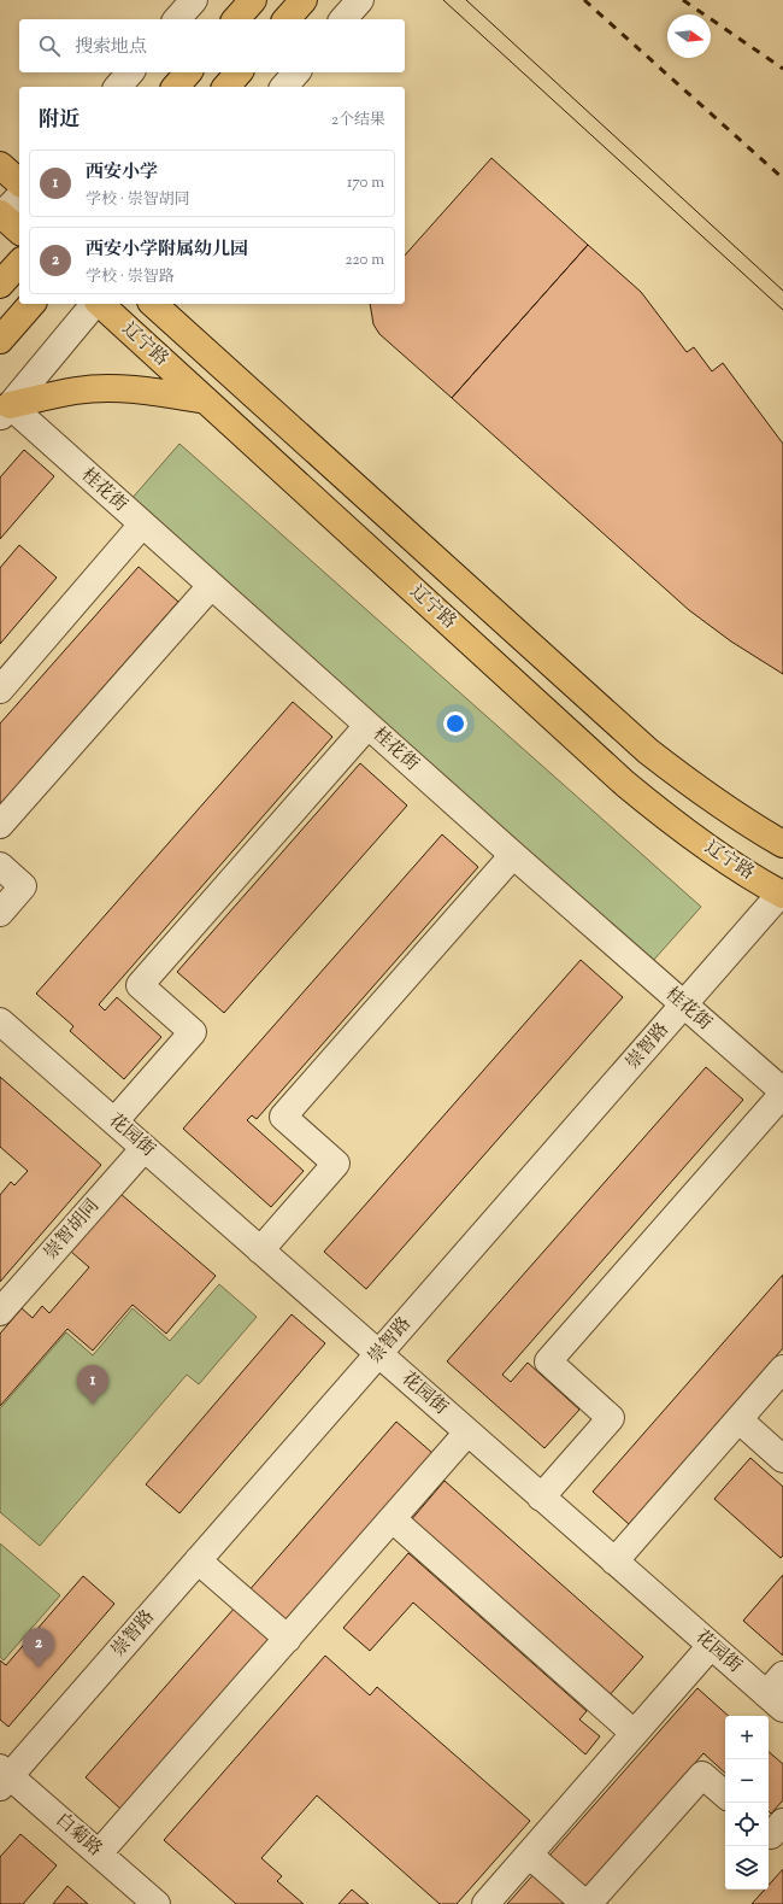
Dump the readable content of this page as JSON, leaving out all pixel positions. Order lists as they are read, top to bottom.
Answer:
{
  "streets": {
    "main road": ["辽宁路"],
    "street": [
      "桂花街",
      "崇智路",
      "花园街",
      "崇智胡同",
      "白菊路"
    ]
  },
  "crossings": [
    ["辽宁路", "崇智路"],
    ["桂花街", "崇智路"],
    ["崇智路", "花园街"],
    ["崇智路", "白菊路"],
    ["花园街", "崇智胡同"]
  ],
  "north": "right",
  "page": {
    "search": "搜索地点",
    "heading": ["附近", "2个结果"],
    "list": [
      {
        "mark": "1",
        "name": "西安小学",
        "note": "学校 · 崇智胡同",
        "value": "170 m"
      },
      {
        "mark": "2",
        "name": "西安小学附属幼儿园",
        "note": "学校 · 崇智路",
        "value": "220 m"
      }
    ],
    "pins": ["1", "2"],
    "map_buttons": ["+", "−"]
  }
}
